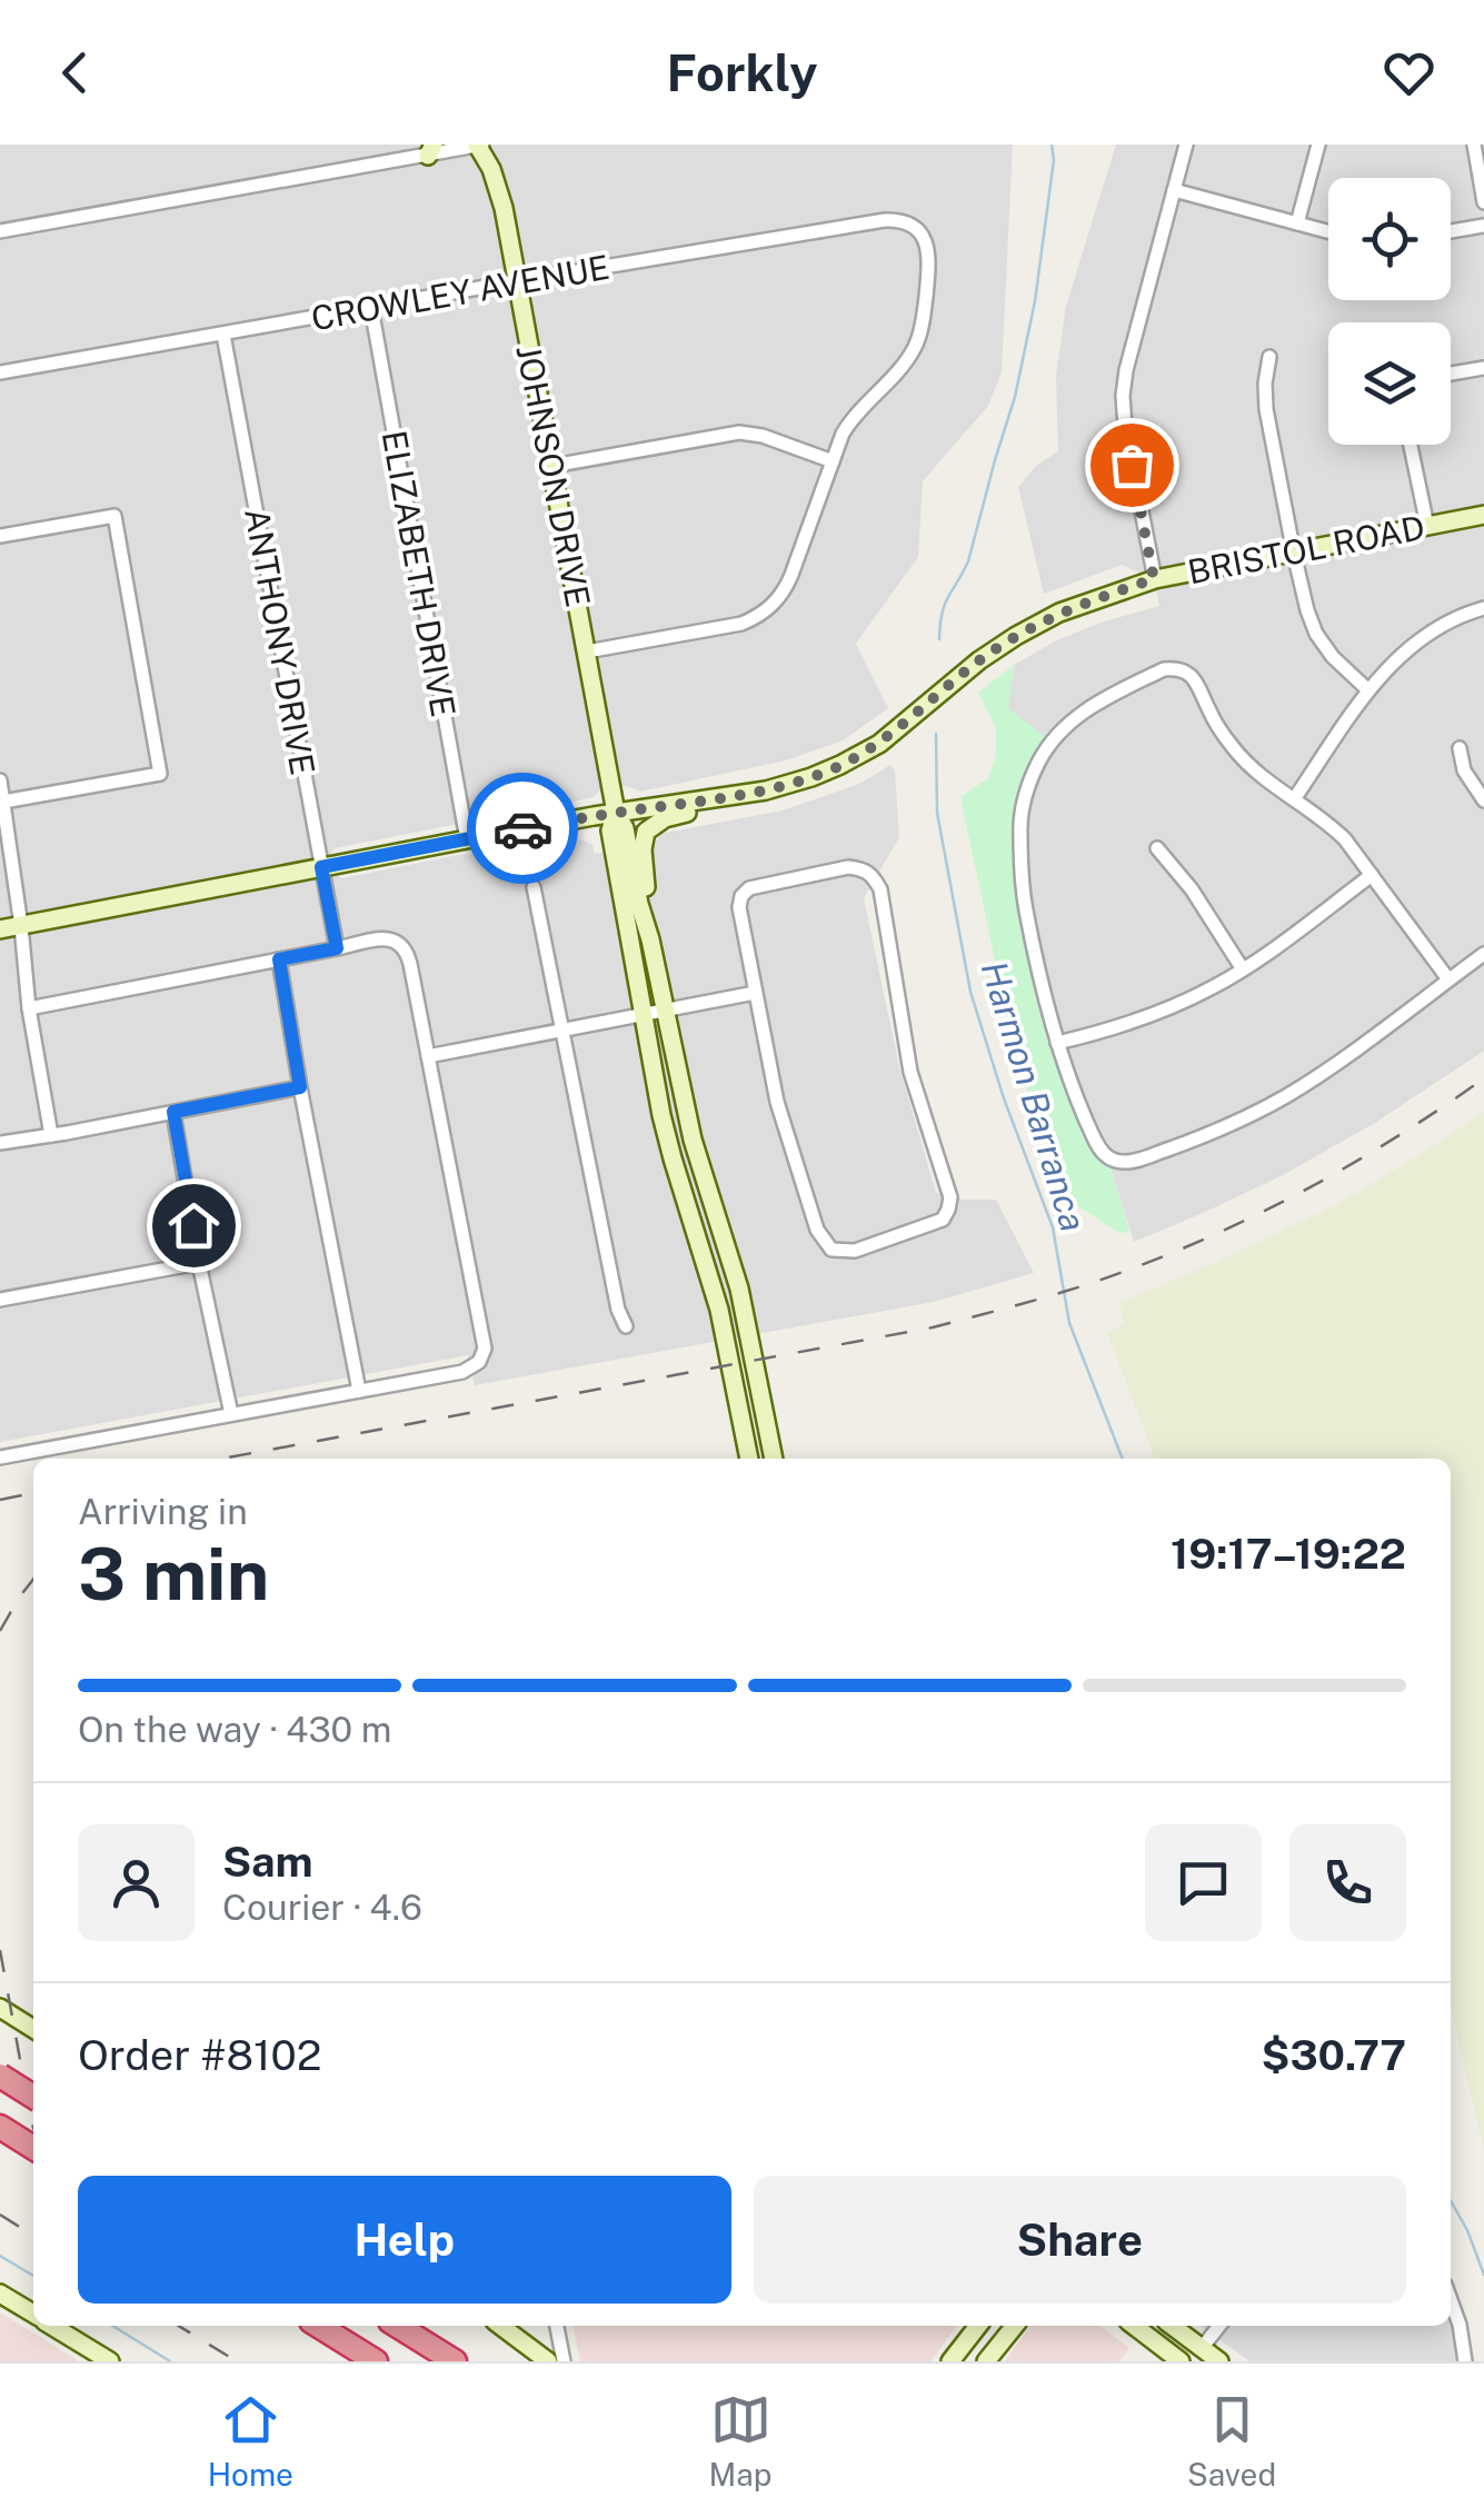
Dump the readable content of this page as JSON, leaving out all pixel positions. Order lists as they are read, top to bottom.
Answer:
{
  "streets": {
    "main road": ["JOHNSON DRIVE", "BRISTOL ROAD"],
    "street": ["CROWLEY AVENUE", "ELIZABETH DRIVE", "ANTHONY DRIVE"]
  },
  "crossings": [
    ["CROWLEY AVENUE", "JOHNSON DRIVE"],
    ["CROWLEY AVENUE", "ELIZABETH DRIVE"],
    ["CROWLEY AVENUE", "ANTHONY DRIVE"],
    ["JOHNSON DRIVE", "BRISTOL ROAD"],
    ["BRISTOL ROAD", "ELIZABETH DRIVE"],
    ["BRISTOL ROAD", "ANTHONY DRIVE"]
  ],
  "water": ["Harmon Barranca"],
  "page": {
    "header": "Forkly",
    "heading": ["3 min", "Arriving in", "19:17–19:22"],
    "panel": [
      "Sam",
      "Courier · 4.6",
      "Order #8102",
      "$30.77"
    ],
    "bar": "On the way · 430 m",
    "buttons": ["Help", "Share"],
    "tabs": ["Home", "Map", "Saved"]
  }
}
